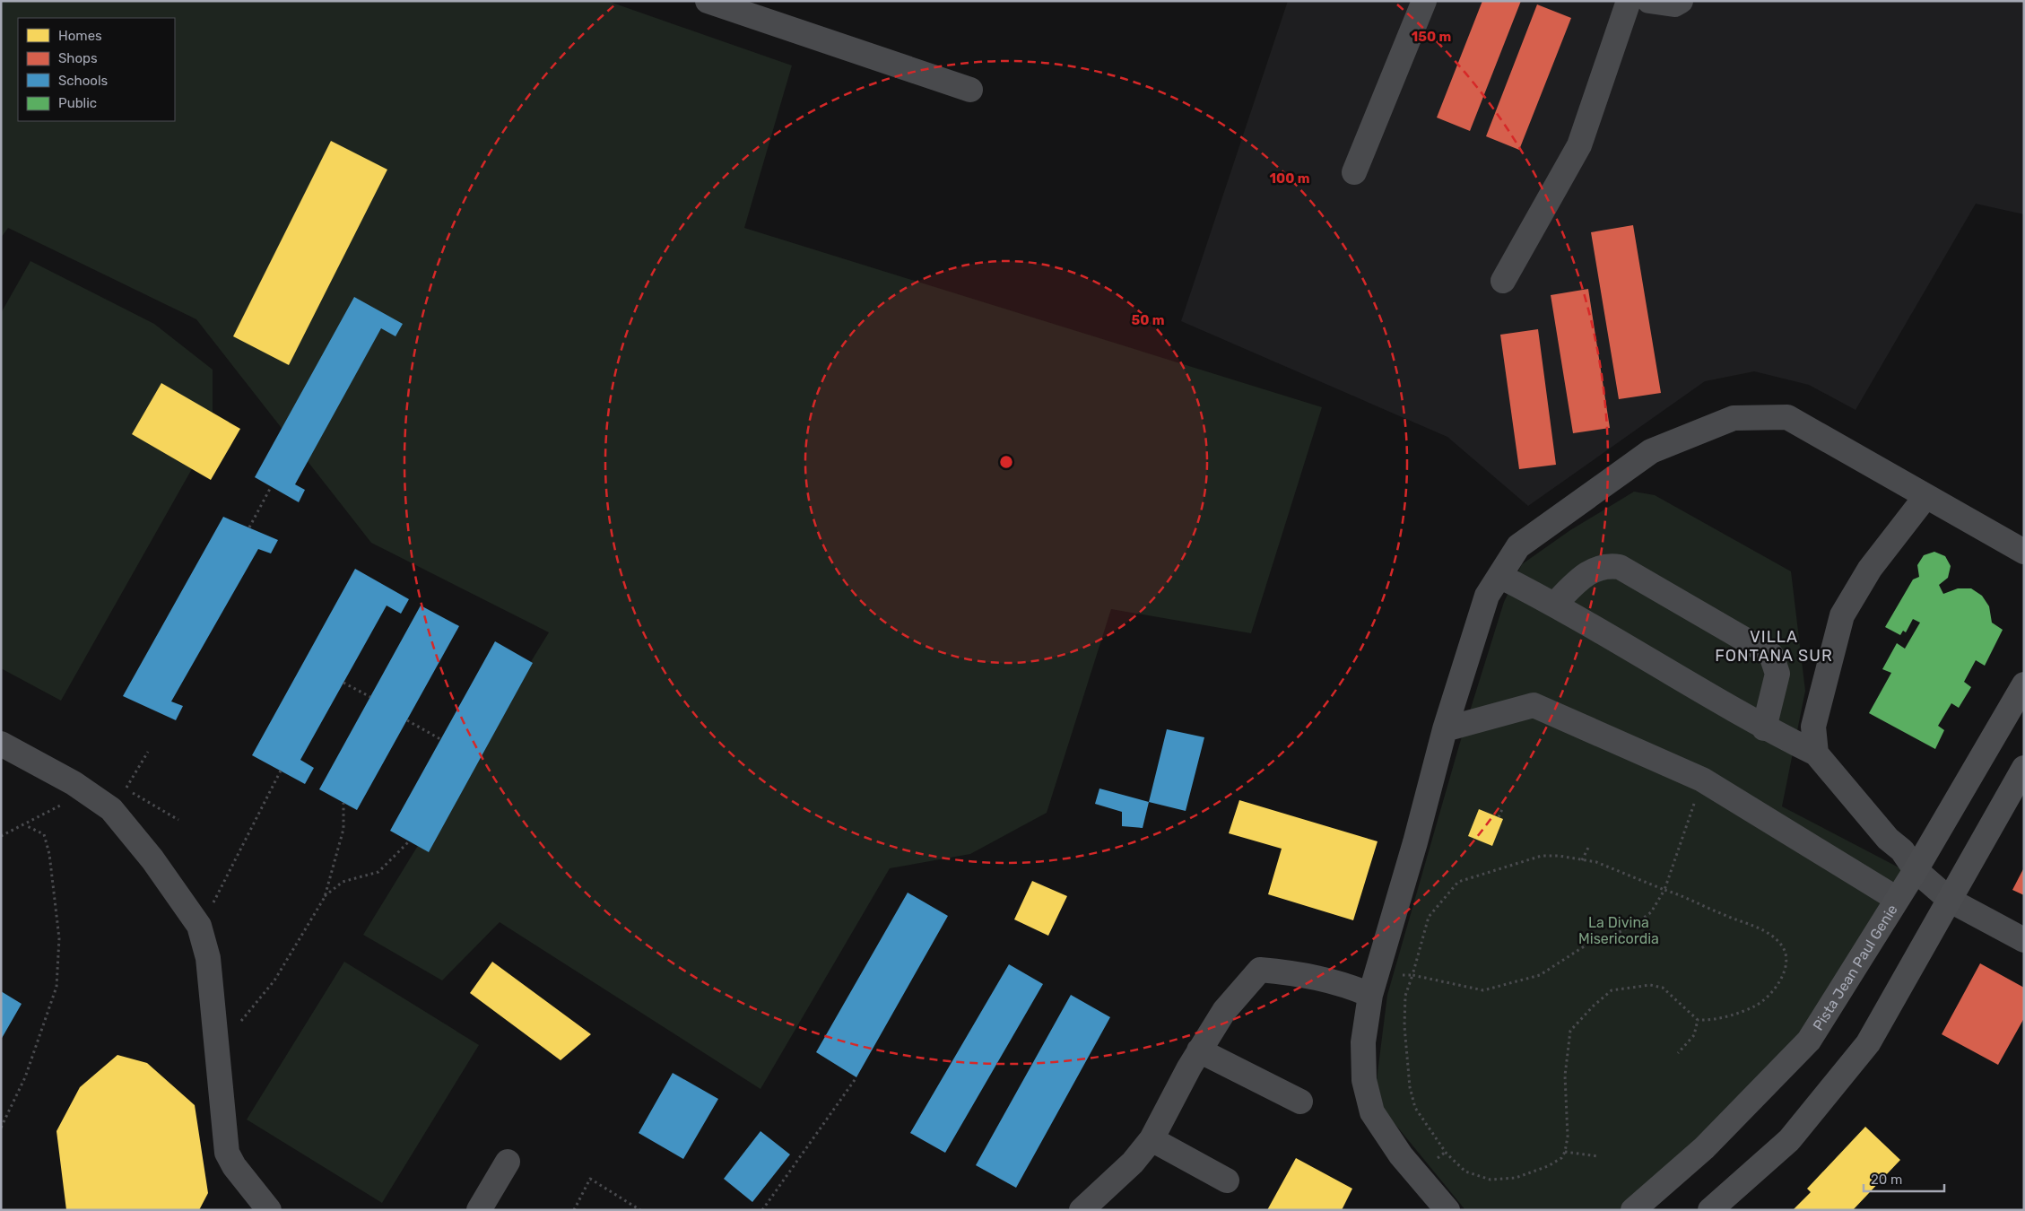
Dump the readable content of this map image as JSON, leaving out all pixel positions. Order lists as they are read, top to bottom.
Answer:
{
  "streets": {
    "main road": ["Pista Jean Paul Genie"]
  },
  "districts": ["VILLA FONTANA SUR"],
  "parks": ["La Divina Misericordia"],
  "legend": [
    "Homes",
    "Shops",
    "Schools",
    "Public"
  ],
  "scale_bar": "20 m",
  "rings": ["150 m", "100 m", "50 m"]
}
